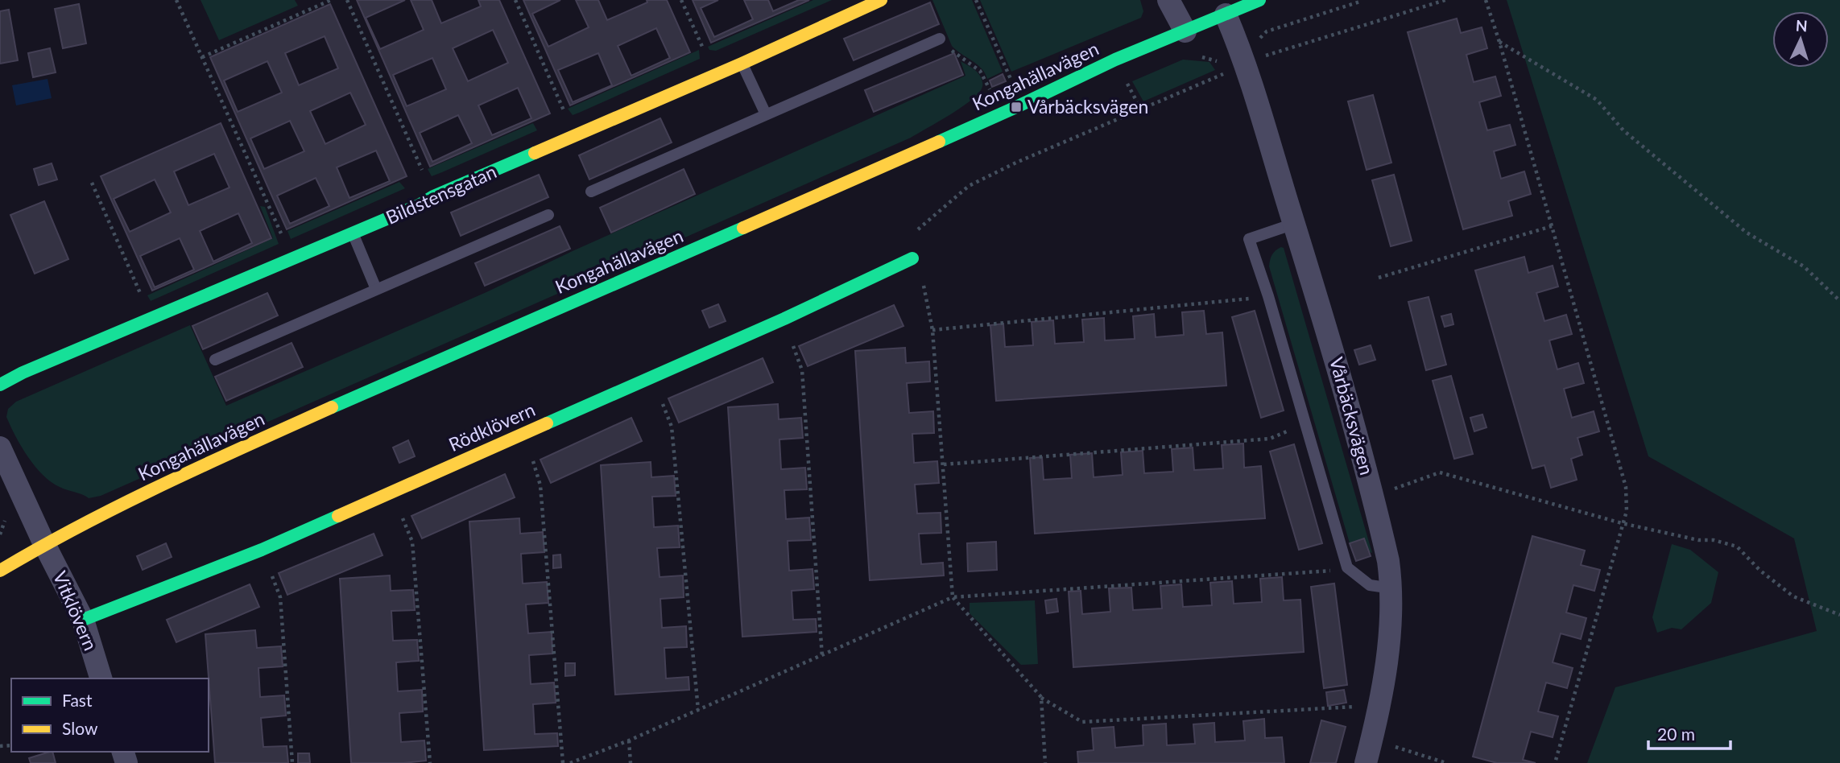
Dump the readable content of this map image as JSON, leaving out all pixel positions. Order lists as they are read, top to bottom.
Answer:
{
  "streets": {
    "street": [
      "Kongahällavägen",
      "Bildstensgatan",
      "Vårbäcksvägen",
      "Rödklövern",
      "Vitklövern"
    ]
  },
  "crossings": [
    ["Kongahällavägen", "Vårbäcksvägen"],
    ["Kongahällavägen", "Vitklövern"],
    ["Rödklövern", "Vitklövern"]
  ],
  "places": {
    "transit": ["Vårbäcksvägen"]
  },
  "legend": ["Fast", "Slow"],
  "scale_bar": "20 m",
  "north": "top"
}
